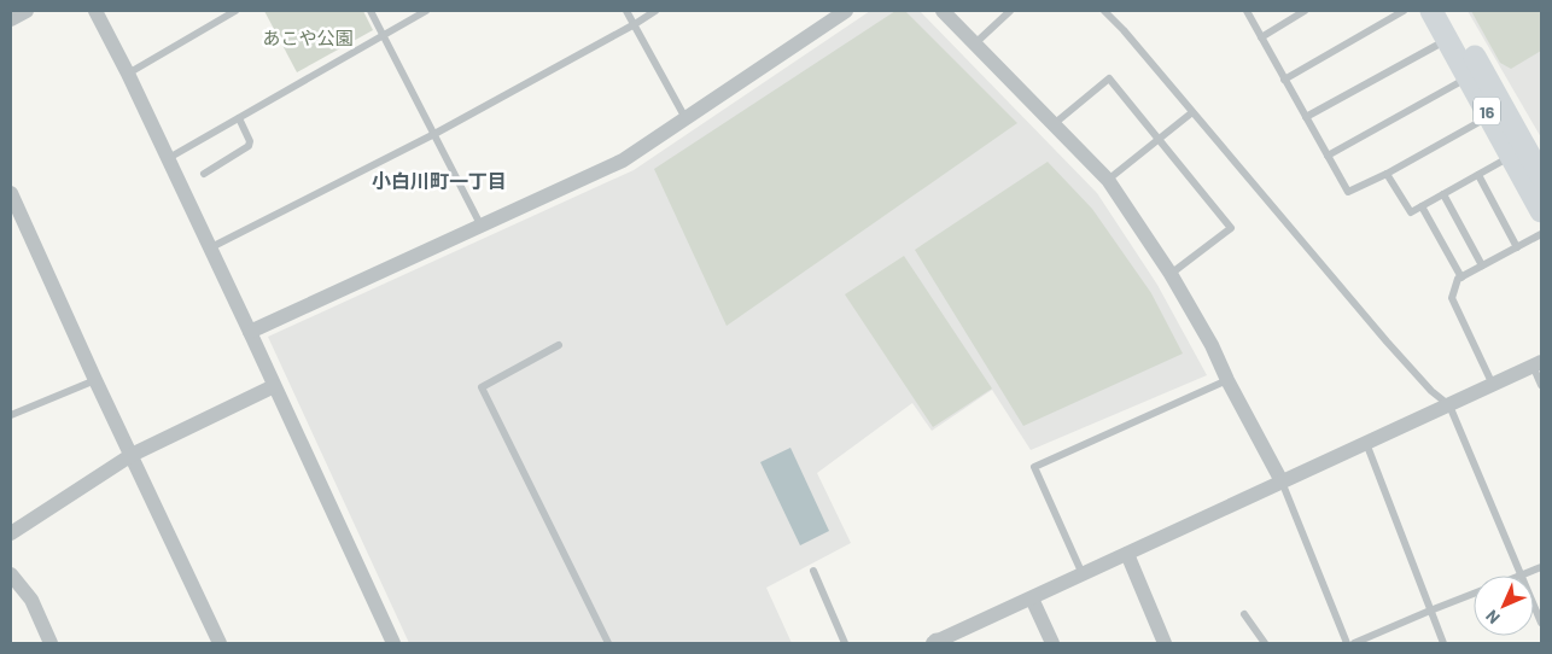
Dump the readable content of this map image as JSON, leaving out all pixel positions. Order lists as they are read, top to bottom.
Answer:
{
  "streets": {
    "main road": ["16"]
  },
  "districts": ["小白川町一丁目"],
  "parks": ["あこや公園"],
  "north": "bottom left"
}
